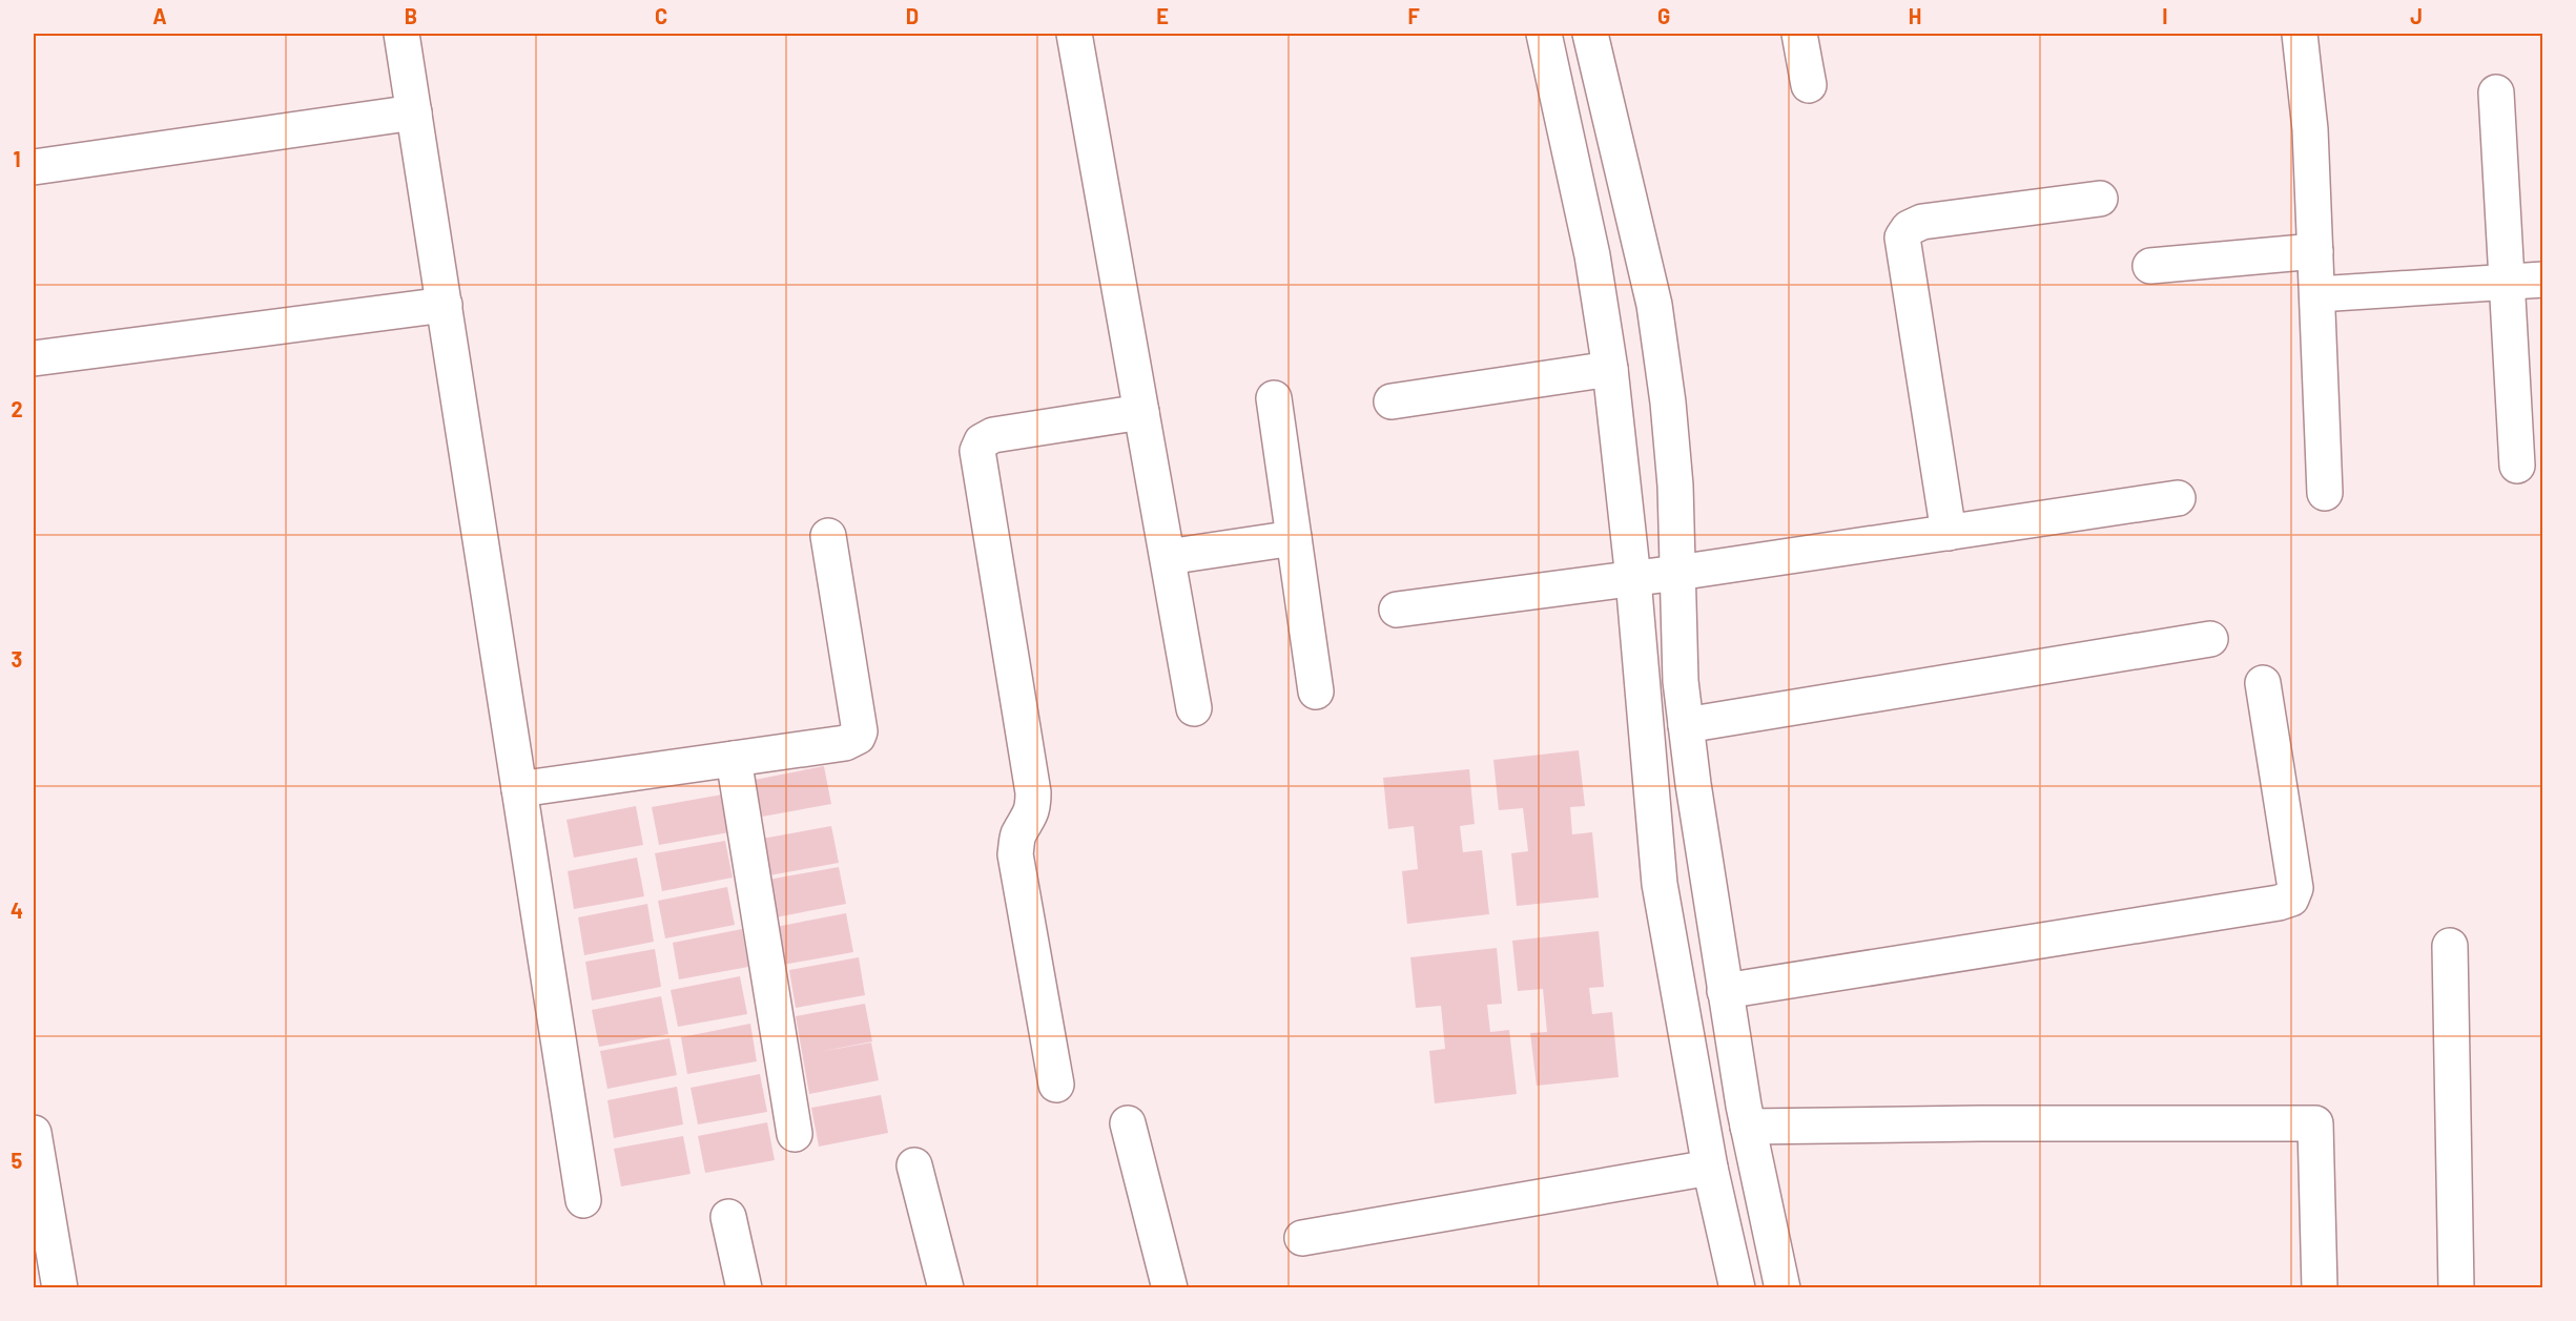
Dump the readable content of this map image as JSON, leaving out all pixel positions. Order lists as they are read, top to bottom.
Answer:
{
  "grid": {
    "columns": [
      "A",
      "B",
      "C",
      "D",
      "E",
      "F",
      "G",
      "H",
      "I",
      "J"
    ],
    "rows": [
      "1",
      "2",
      "3",
      "4",
      "5"
    ]
  }
}
